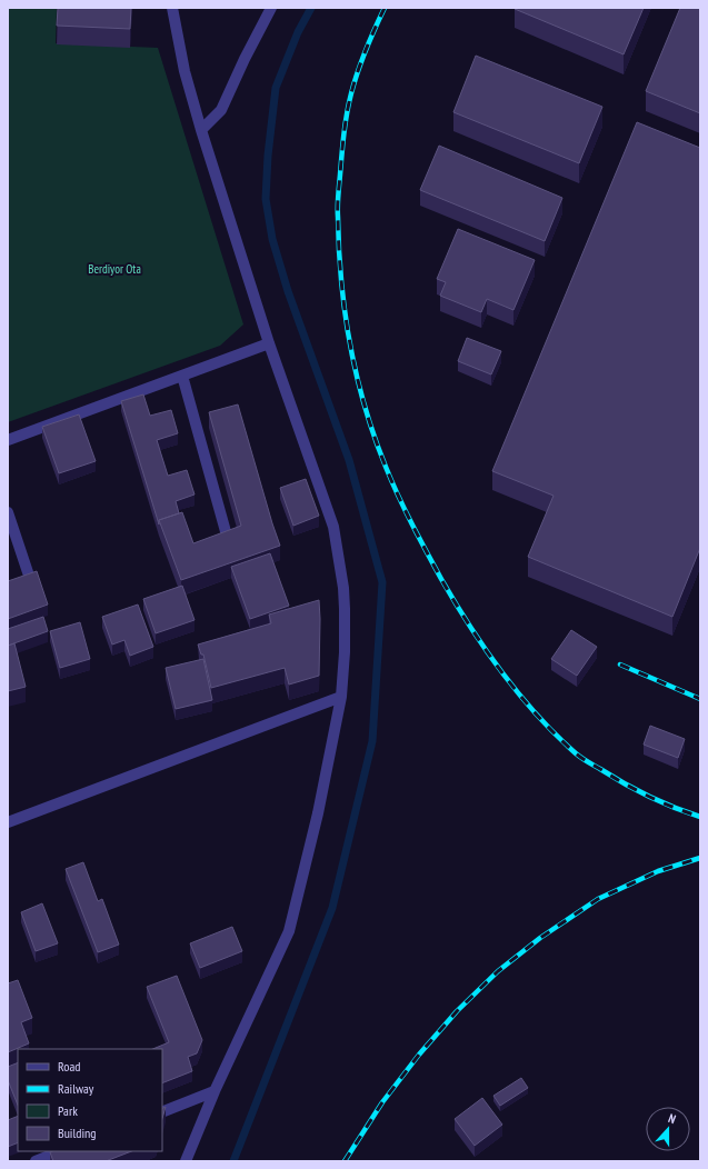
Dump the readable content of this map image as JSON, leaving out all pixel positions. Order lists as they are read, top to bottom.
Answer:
{
  "parks": ["Berdiyor Ota"],
  "legend": [
    "Road",
    "Railway",
    "Park",
    "Building"
  ],
  "north": "top"
}
